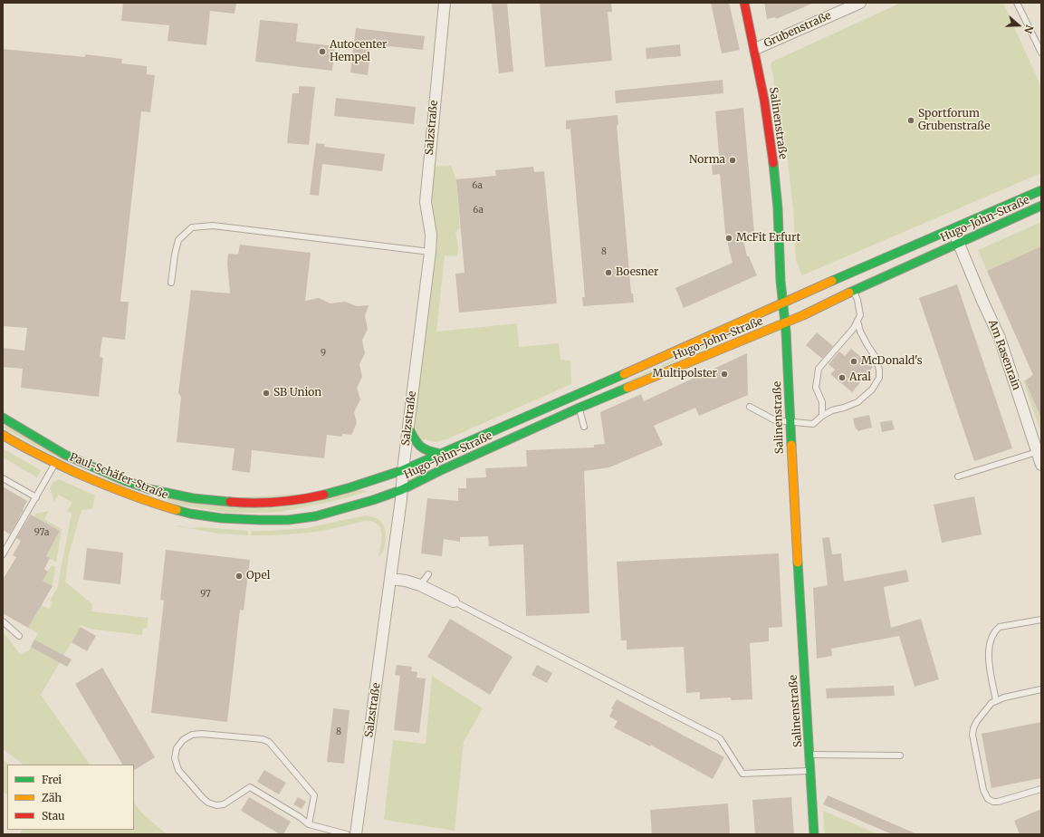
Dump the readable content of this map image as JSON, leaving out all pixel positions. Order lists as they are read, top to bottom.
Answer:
{
  "streets": {
    "main road": ["Salinenstraße", "Hugo-John-Straße", "Paul-Schäfer-Straße"],
    "street": ["Grubenstraße", "Salzstraße", "Am Rasenrain"]
  },
  "crossings": [
    ["Grubenstraße", "Salinenstraße"],
    ["Salinenstraße", "Hugo-John-Straße"],
    ["Salzstraße", "Hugo-John-Straße"],
    ["Salzstraße", "Paul-Schäfer-Straße"],
    ["Hugo-John-Straße", "Am Rasenrain"],
    ["Hugo-John-Straße", "Paul-Schäfer-Straße"]
  ],
  "places": [
    "Autocenter Hempel",
    "Sportforum Grubenstraße",
    "Norma",
    "McFit Erfurt",
    "Boesner",
    "McDonald's",
    "Multipolster",
    "Aral",
    "SB Union",
    "Opel"
  ],
  "house_numbers": [
    "6a",
    "6a",
    "8",
    "9",
    "97a",
    "97",
    "8"
  ],
  "legend": ["Frei", "Zäh", "Stau"],
  "north": "right"
}
